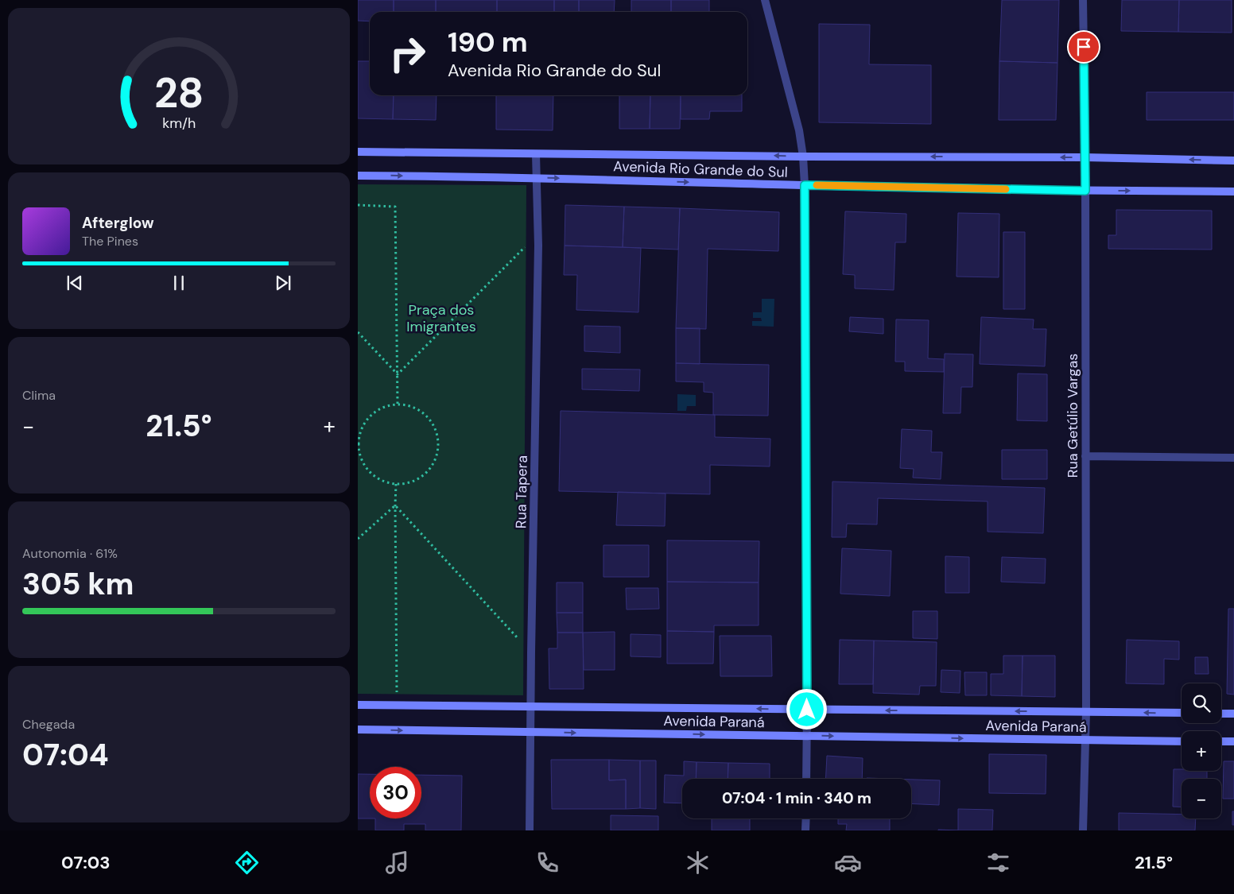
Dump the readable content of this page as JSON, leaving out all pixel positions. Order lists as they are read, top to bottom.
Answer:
{
  "streets": {
    "street": [
      "Avenida Rio Grande do Sul",
      "Rua Getúlio Vargas",
      "Rua Tapera",
      "Avenida Paraná"
    ]
  },
  "crossings": [
    ["Avenida Rio Grande do Sul", "Rua Getúlio Vargas"],
    ["Avenida Rio Grande do Sul", "Rua Tapera"],
    ["Rua Getúlio Vargas", "Avenida Paraná"],
    ["Rua Tapera", "Avenida Paraná"]
  ],
  "parks": ["Praça dos Imigrantes"],
  "page": {
    "turn": ["190 m", "Avenida Rio Grande do Sul"],
    "song": ["Afterglow", "The Pines"],
    "tile": [
      "Clima",
      ["Autonomia · 61%", "305 km"],
      ["Chegada", "07:04"]
    ],
    "heat": ["−", "21.5°", "+"],
    "map_buttons": ["+", "−"],
    "limit": "30",
    "trip": "07:04 · 1 min · 340 m",
    "tabs": ["07:03", "21.5°"],
    "gauge": ["28", "km/h"]
  }
}
